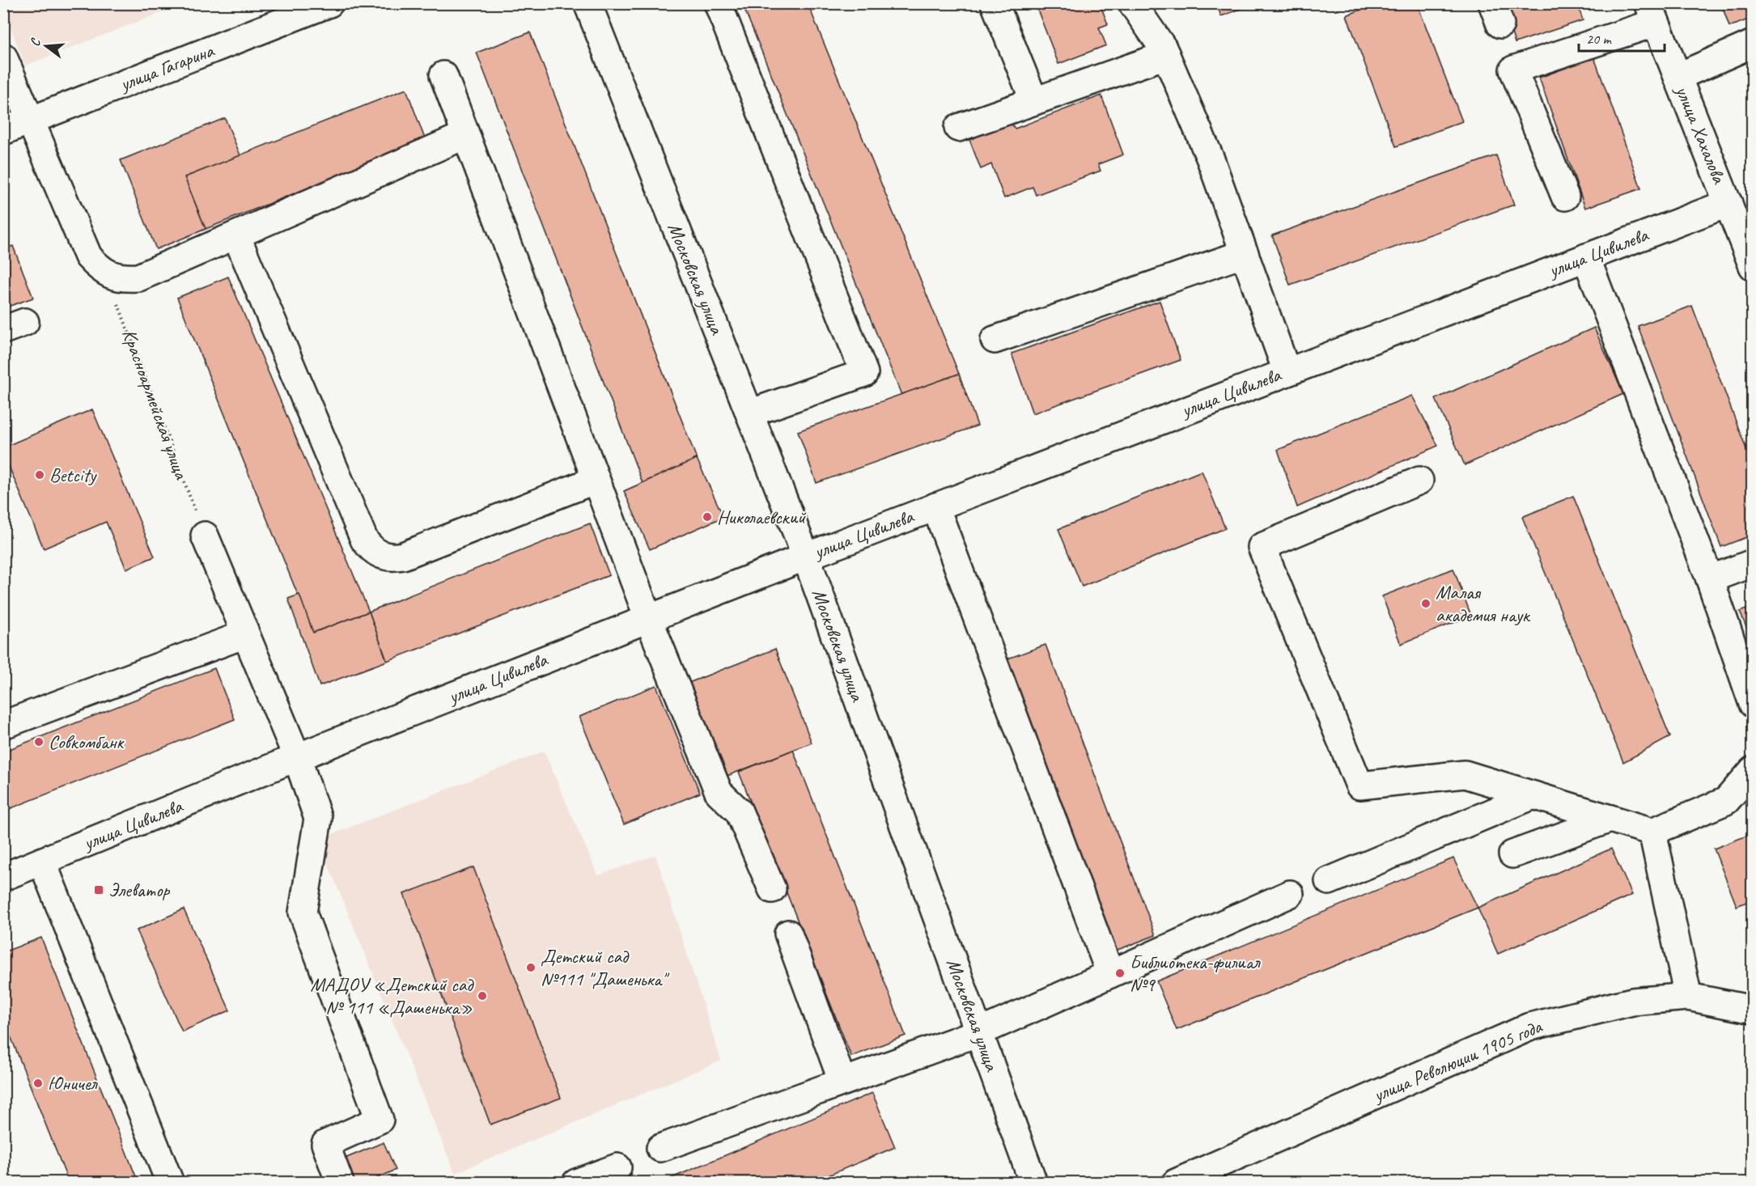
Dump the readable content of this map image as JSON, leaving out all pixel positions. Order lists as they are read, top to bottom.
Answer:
{
  "streets": {
    "street": [
      "улица Гагарина",
      "улица Хахалова",
      "улица Цивилева",
      "Московская улица",
      "улица Революции 1905 года"
    ],
    "path": ["Красноармейская улица"]
  },
  "crossings": [
    ["улица Хахалова", "улица Цивилева"],
    ["улица Цивилева", "Московская улица"]
  ],
  "places": {
    "other": [
      "Betcity",
      "Николаевский",
      "Малая академия наук",
      "Совкомбанк",
      "Детский сад №111 \"Дашенька\"",
      "Библиотека-филиал №9",
      "МАДОУ «Детский сад № 111 «Дашенька»",
      "Юничел"
    ],
    "transit": ["Элеватор"]
  },
  "scale_bar": "20 m",
  "north": "left"
}
